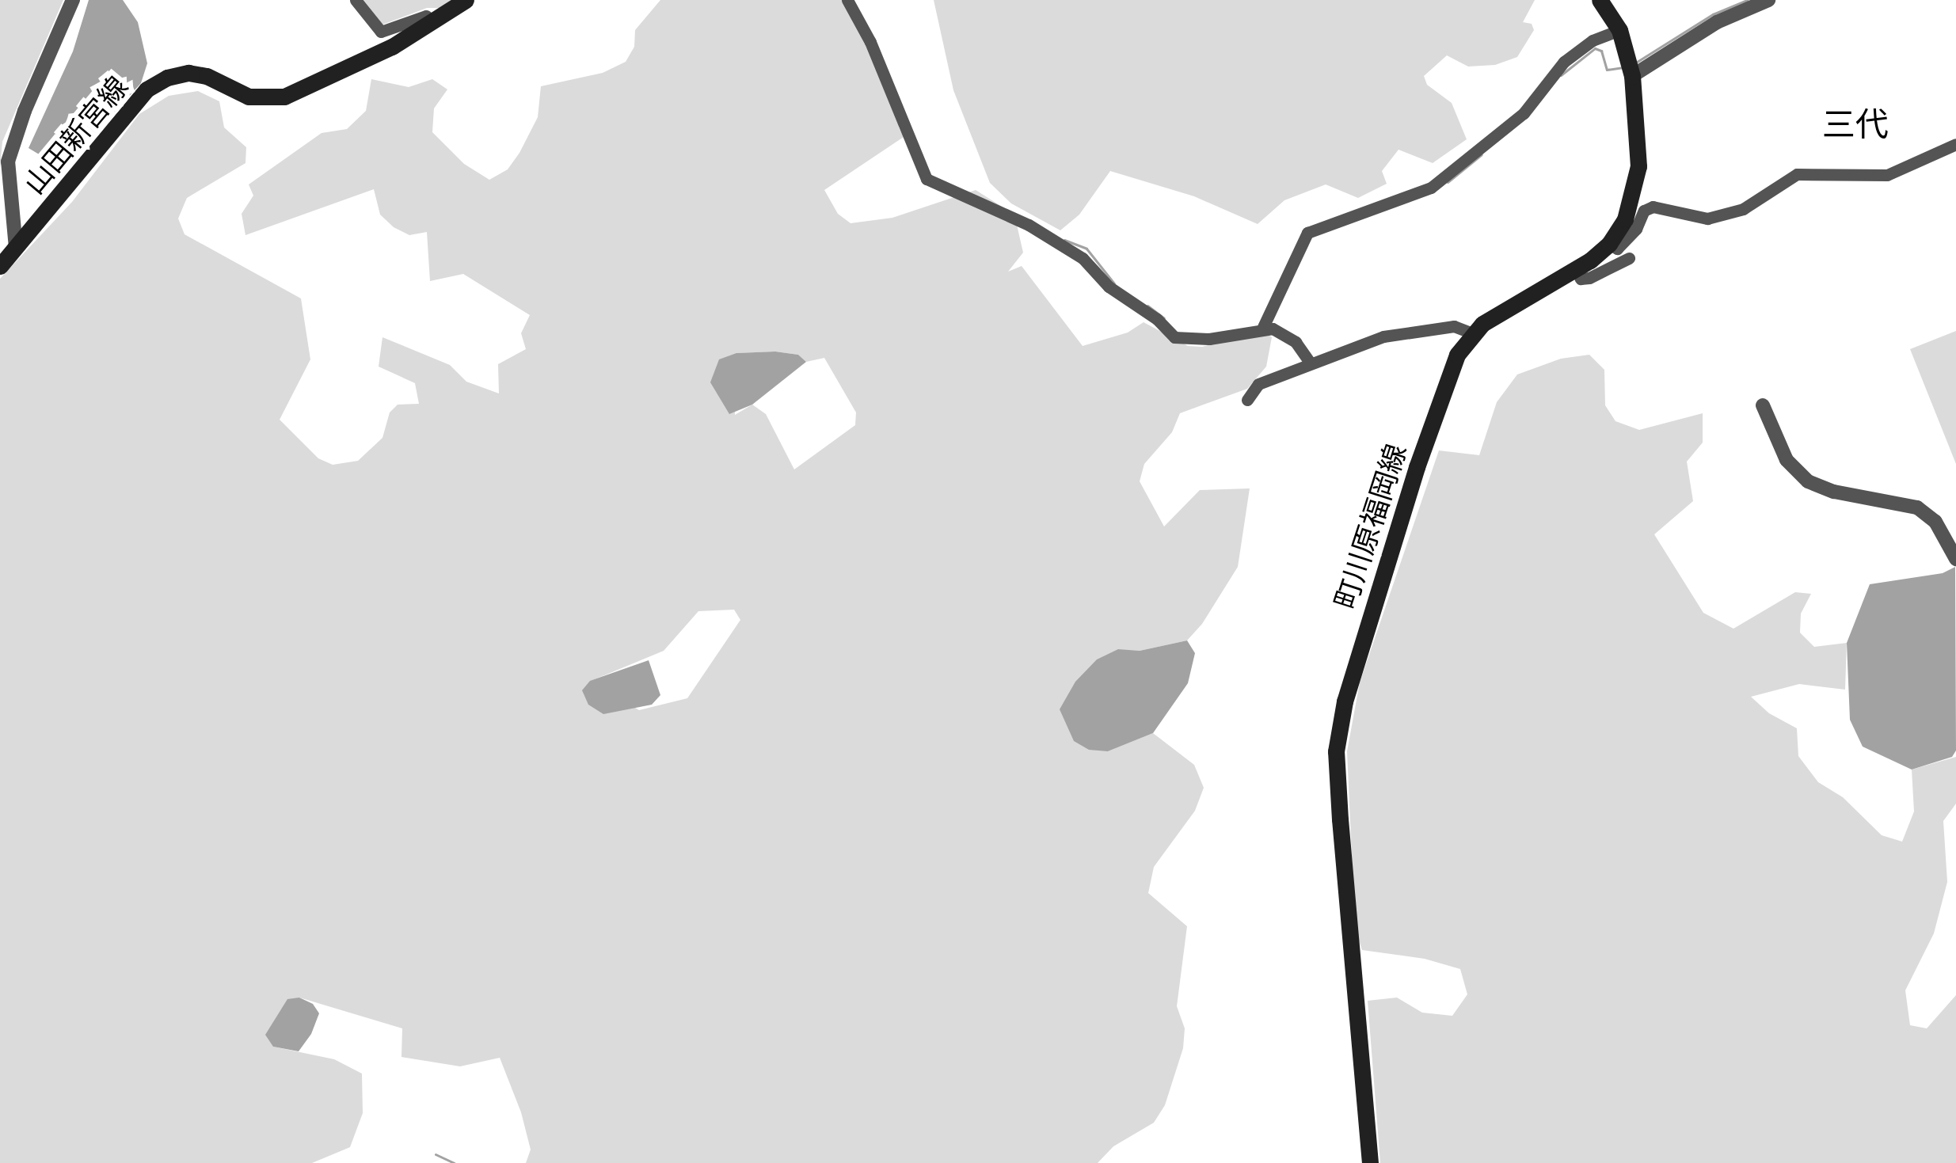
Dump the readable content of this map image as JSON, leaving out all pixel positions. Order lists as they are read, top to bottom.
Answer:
{
  "streets": {
    "main road": ["山田新宮線", "町川原福岡線"]
  },
  "districts": ["三代"]
}
